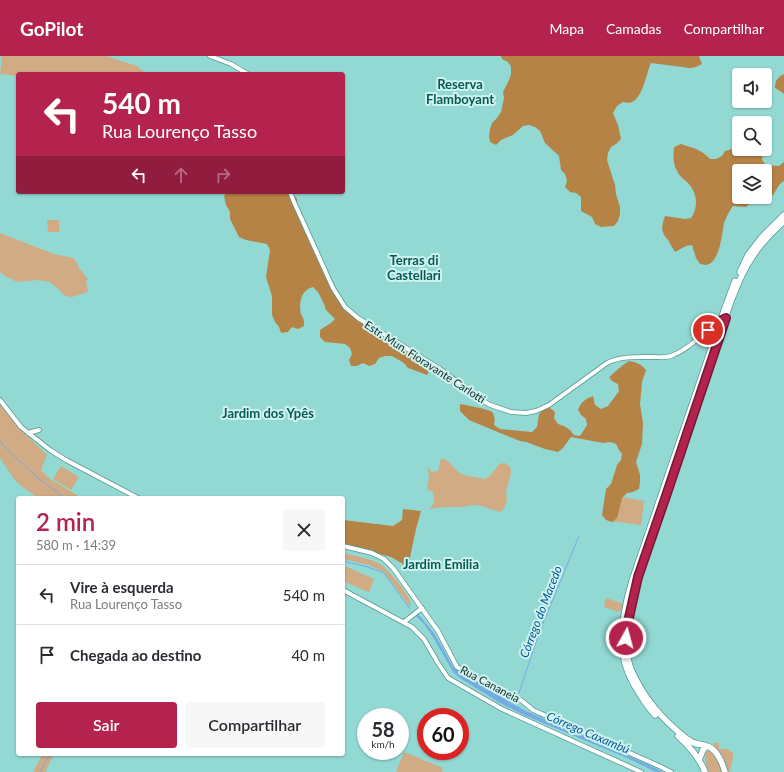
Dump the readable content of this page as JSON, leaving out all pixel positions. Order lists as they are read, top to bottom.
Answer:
{
  "streets": {
    "street": ["Estr. Mun. Fioravante Carlotti", "Rua Cananeia"]
  },
  "districts": [
    "Reserva Flamboyant",
    "Terras di Castellari",
    "Jardim dos Ypês",
    "Jardim Emilia"
  ],
  "water": ["Córrego do Macedo", "Córrego Caxambú"],
  "page": {
    "header": "GoPilot",
    "nav": ["Mapa", "Camadas", "Compartilhar"],
    "turn": ["540 m", "Rua Lourenço Tasso"],
    "heading": ["2 min", "580 m · 14:39"],
    "list": [
      {
        "name": "Vire à esquerda",
        "note": "Rua Lourenço Tasso",
        "value": "540 m"
      },
      {
        "name": "Chegada ao destino",
        "value": "40 m"
      }
    ],
    "buttons": ["Sair", "Compartilhar"],
    "speed": "58 km/h",
    "limit": "60"
  }
}
